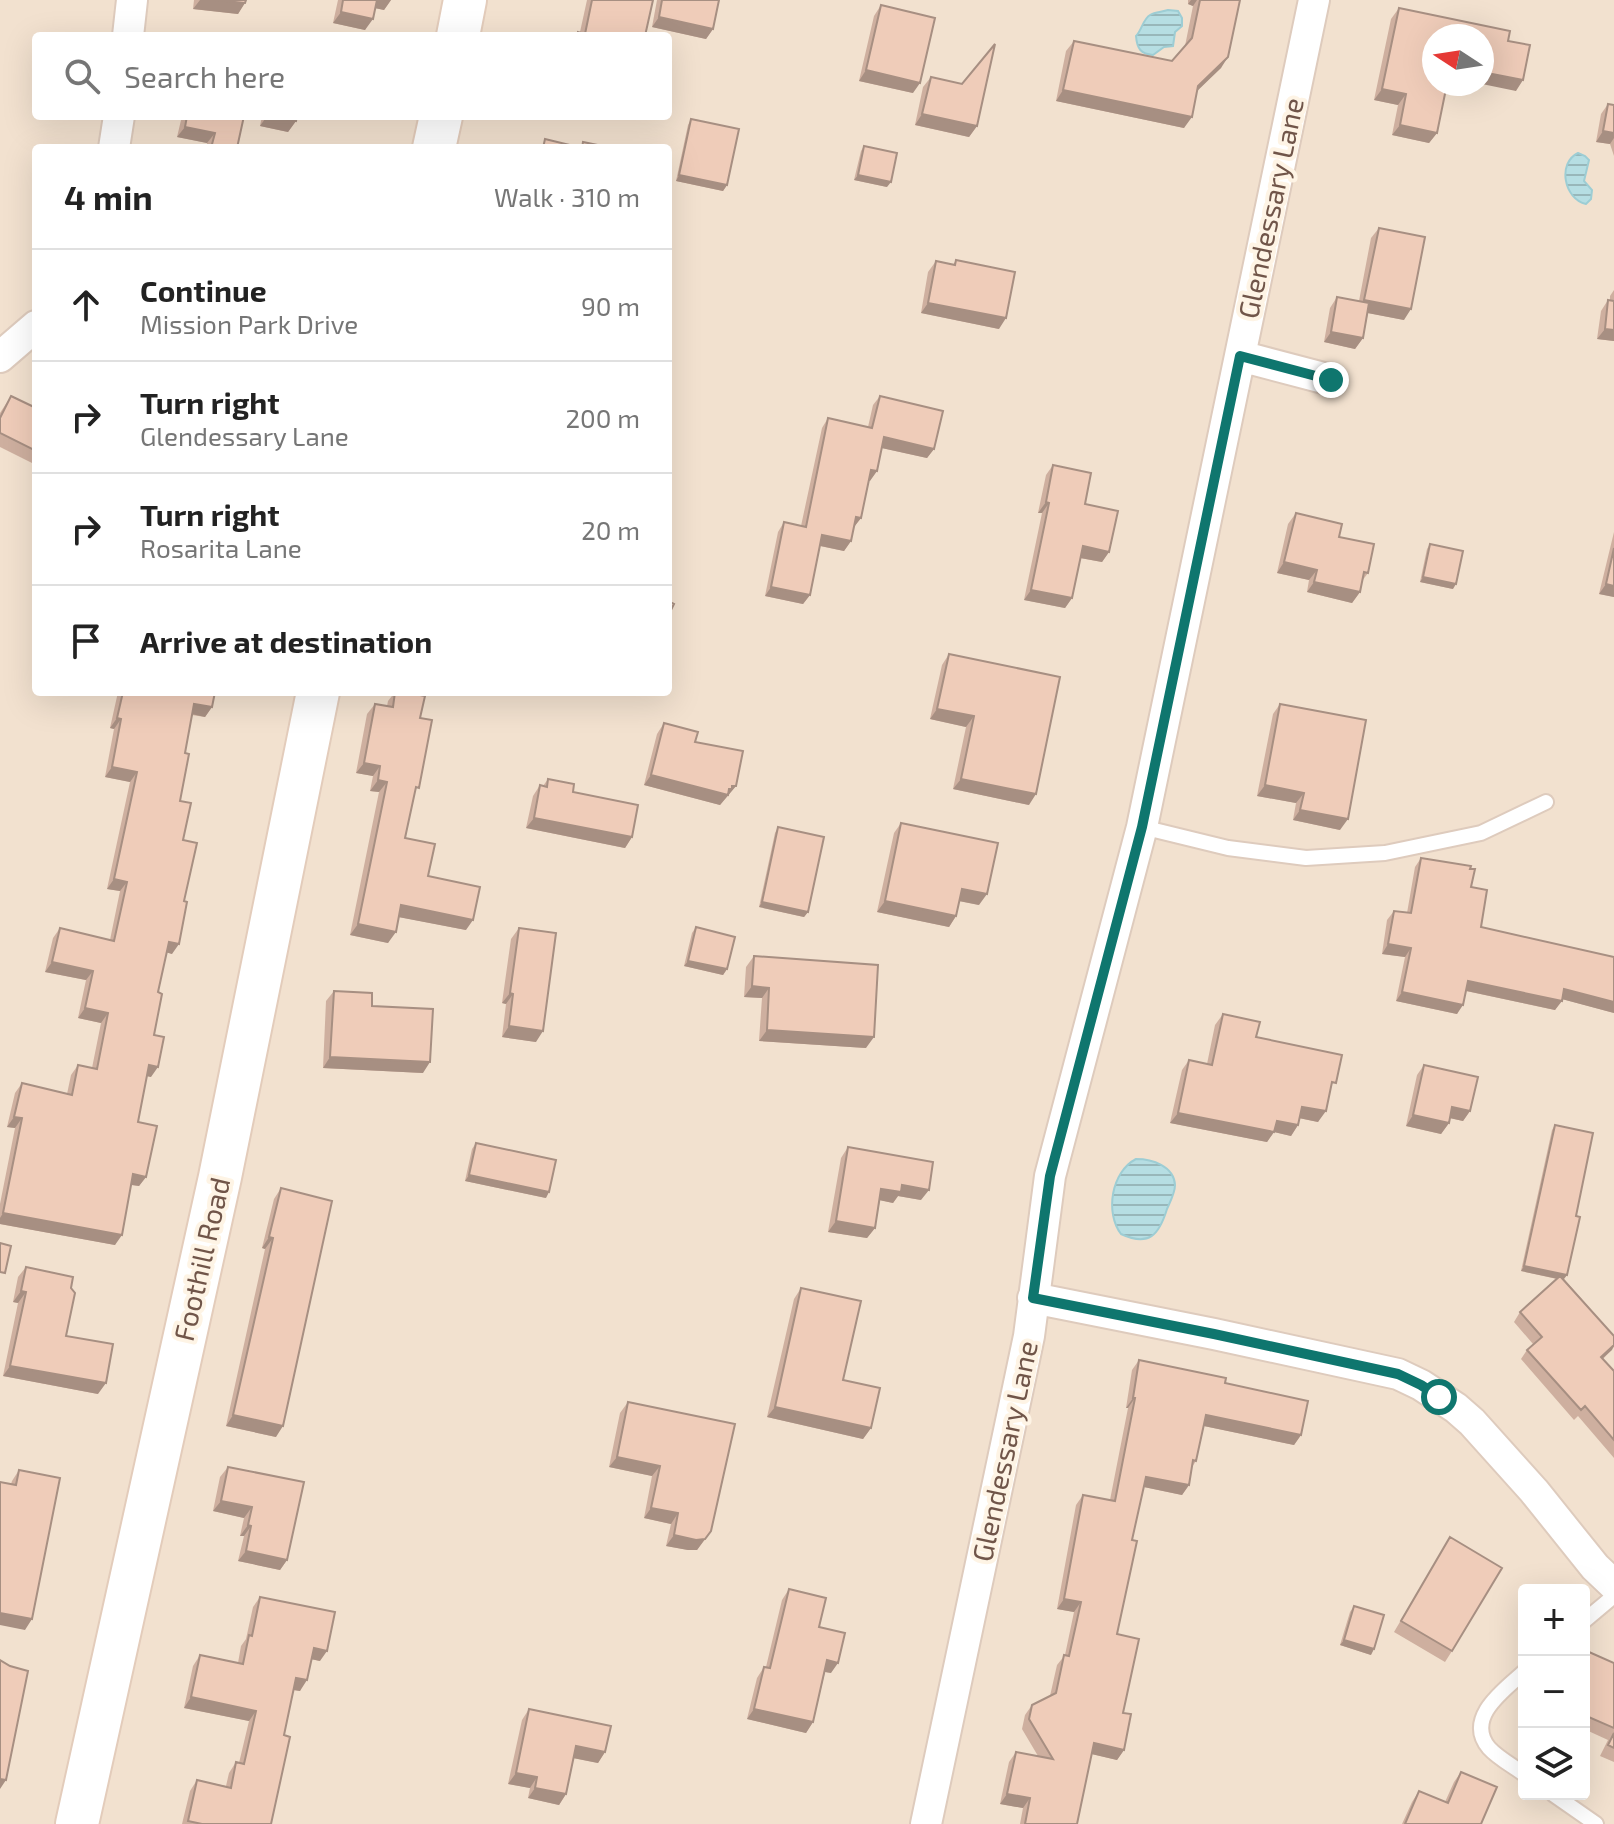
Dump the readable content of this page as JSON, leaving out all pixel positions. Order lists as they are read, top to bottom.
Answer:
{
  "streets": {
    "main road": ["Foothill Road"],
    "street": ["Glendessary Lane"]
  },
  "north": "left",
  "page": {
    "search": "Search here",
    "heading": ["4 min", "Walk · 310 m"],
    "list": [
      ["Continue", "Mission Park Drive", "90 m"],
      ["Turn right", "Glendessary Lane", "200 m"],
      ["Turn right", "Rosarita Lane", "20 m"],
      "Arrive at destination"
    ],
    "map_buttons": ["+", "−"]
  }
}
